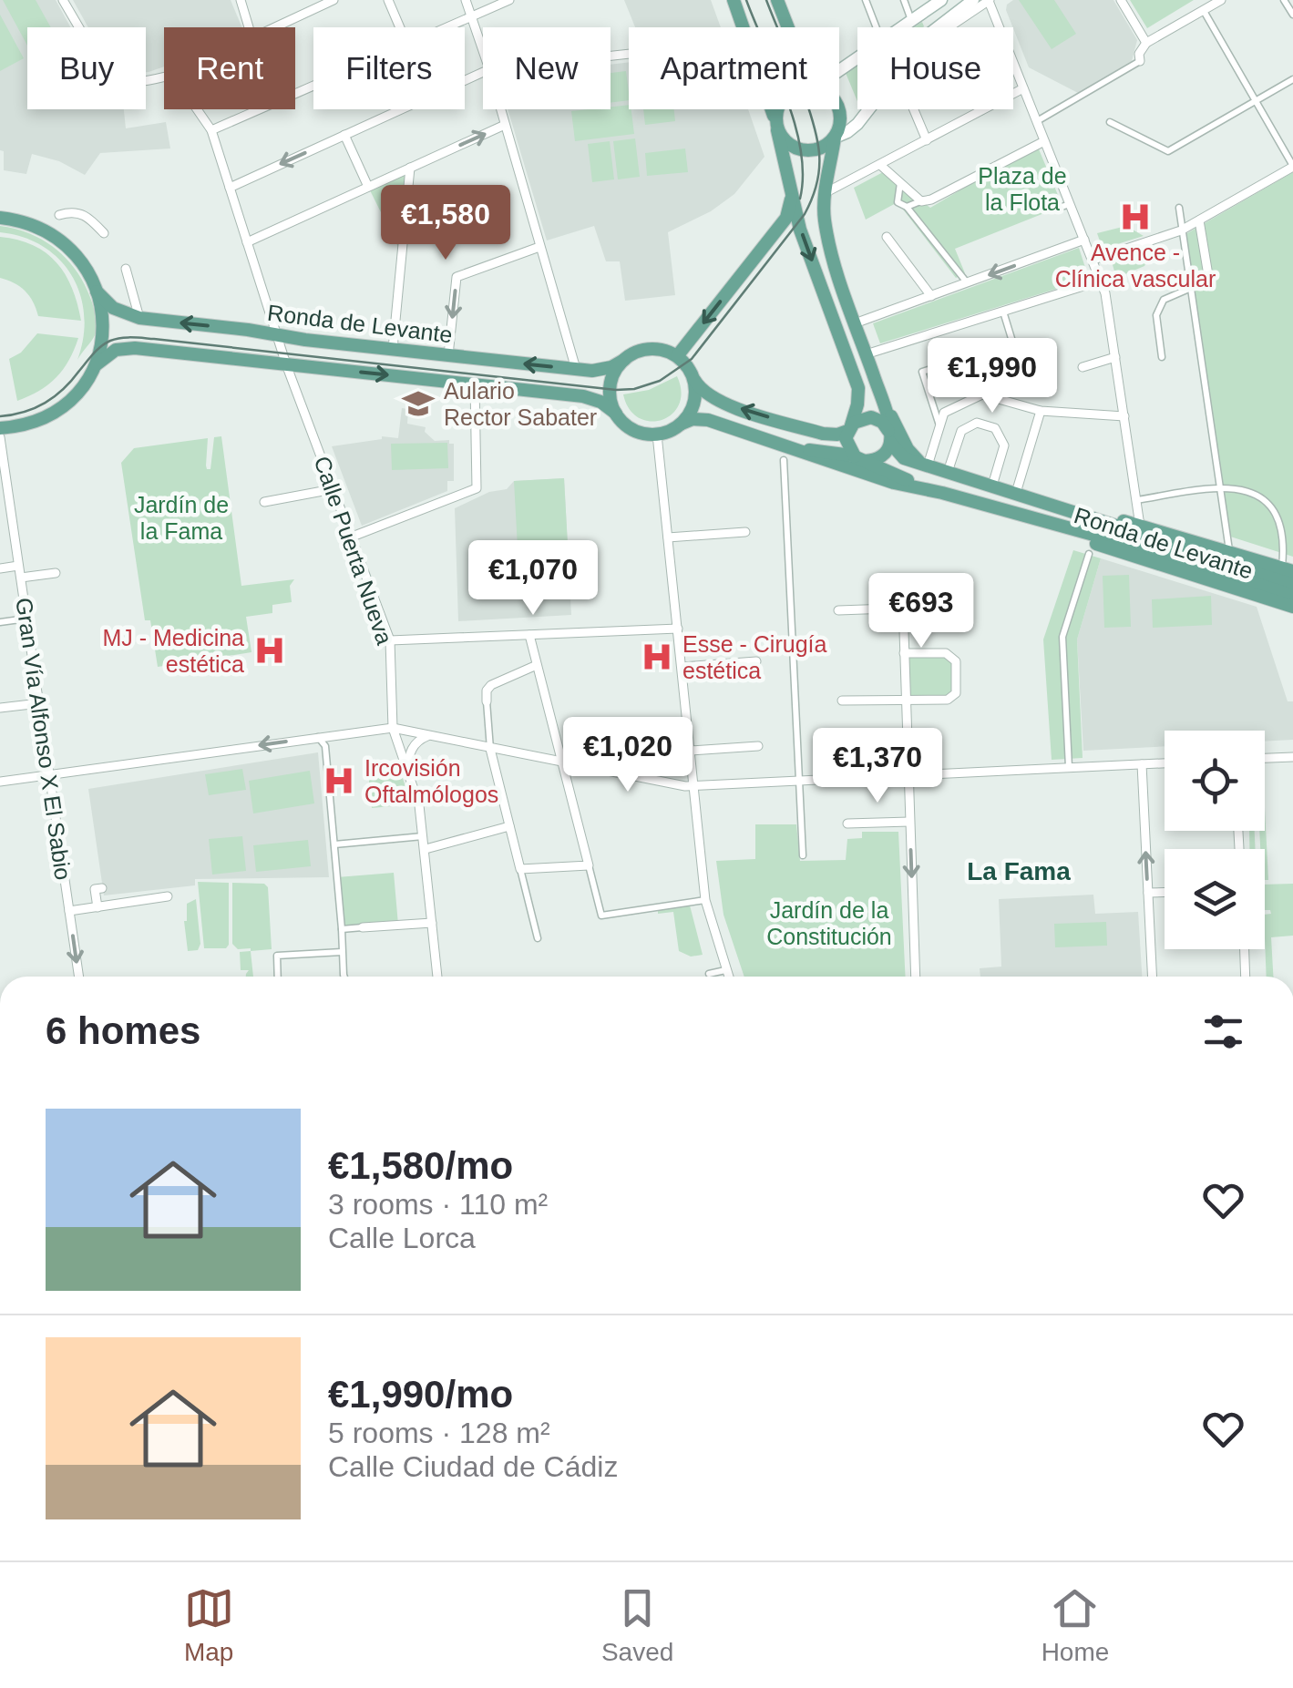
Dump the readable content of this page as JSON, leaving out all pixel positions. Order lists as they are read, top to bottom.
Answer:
{
  "streets": {
    "main road": ["Ronda de Levante"],
    "street": ["Calle Puerta Nueva", "Gran Vía Alfonso X El Sabio"]
  },
  "crossings": [
    ["Ronda de Levante", "Calle Puerta Nueva"]
  ],
  "districts": ["La Fama"],
  "parks": ["Plaza de la Flota", "Jardín de la Fama", "Jardín de la Constitución"],
  "places": {
    "hospital": [
      "Avence - Clínica vascular",
      "MJ - Medicina estética",
      "Esse - Cirugía estética",
      "Ircovisión Oftalmólogos"
    ],
    "school or university": ["Aulario Rector Sabater"]
  },
  "page": {
    "chip": [
      "Buy",
      "Rent",
      "Filters",
      "New",
      "Apartment",
      "House"
    ],
    "price": [
      "€1,580",
      "€1,990",
      "€1,070",
      "€693",
      "€1,020",
      "€1,370"
    ],
    "heading": "6 homes",
    "list": [
      {
        "name": "€1,580/mo",
        "note": "3 rooms · 110 m² · Calle Lorca"
      },
      {
        "name": "€1,990/mo",
        "note": "5 rooms · 128 m² · Calle Ciudad de Cádiz"
      }
    ],
    "tabs": ["Map", "Saved", "Home"]
  }
}
